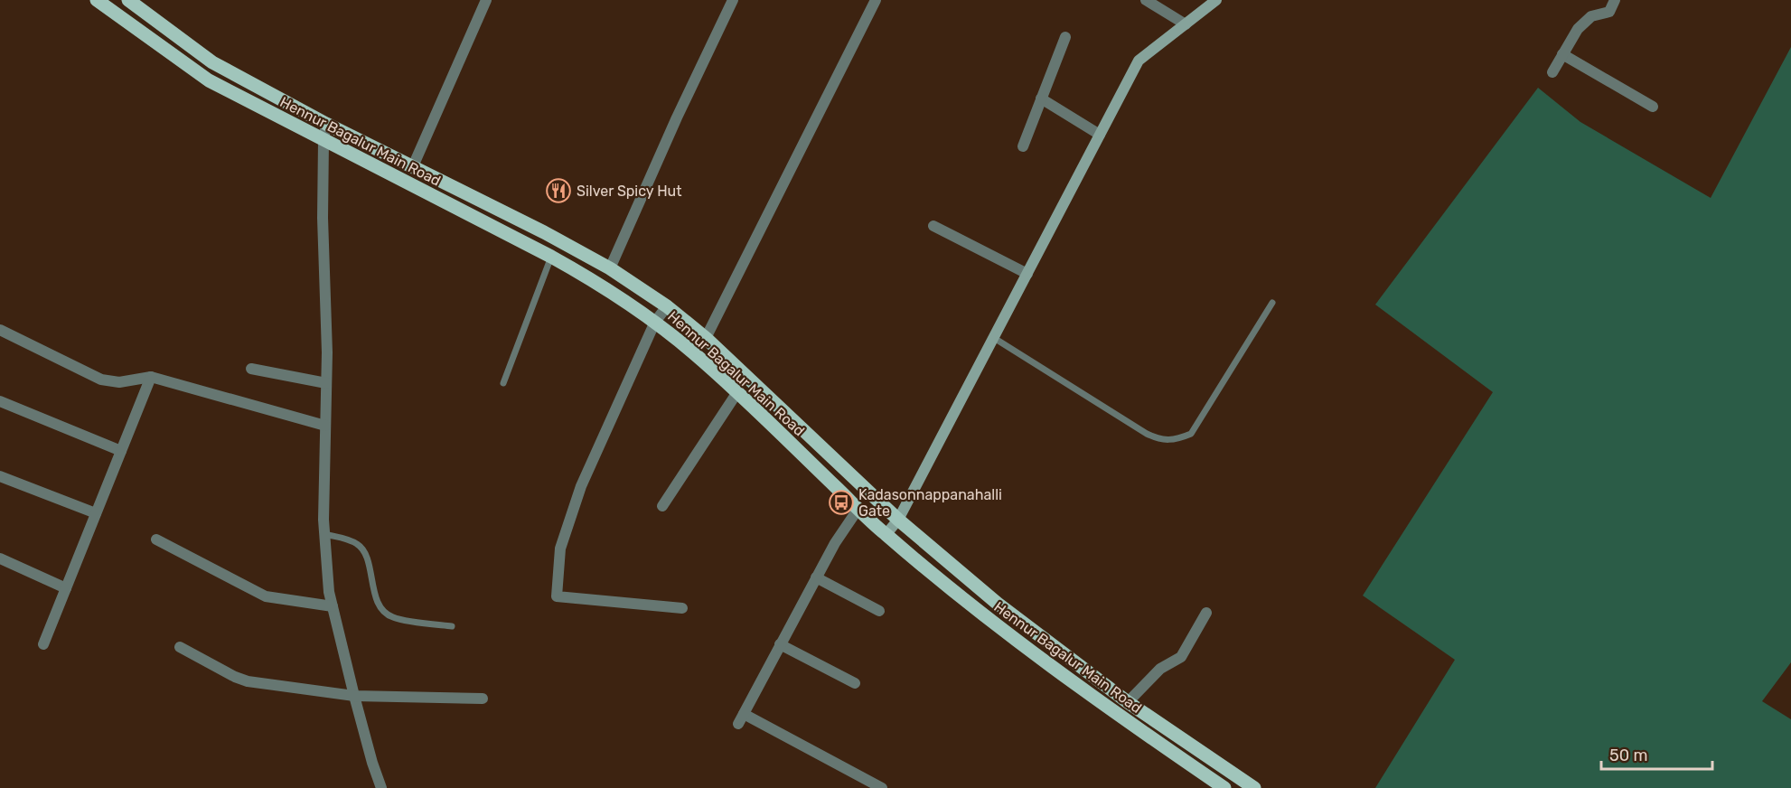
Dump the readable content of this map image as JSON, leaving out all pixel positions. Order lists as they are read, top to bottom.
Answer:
{
  "streets": {
    "main road": ["Hennur Bagalur Main Road"]
  },
  "places": {
    "restaurant": ["Silver Spicy Hut"],
    "bus stop": ["Kadasonnappanahalli Gate"]
  },
  "scale_bar": "50 m"
}
